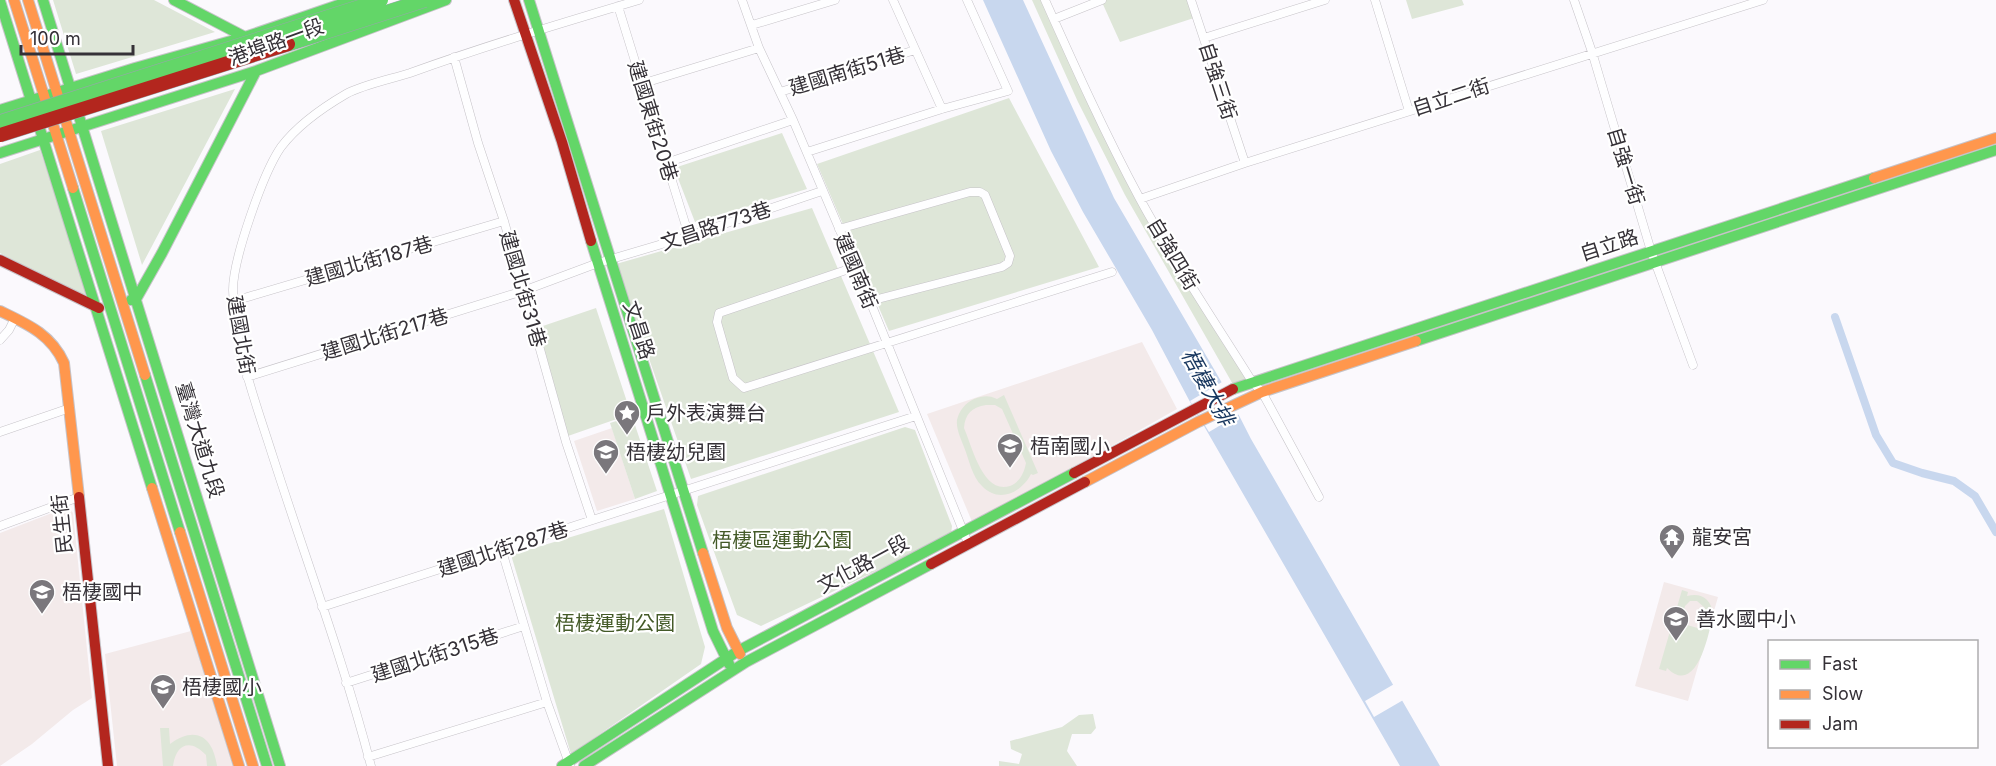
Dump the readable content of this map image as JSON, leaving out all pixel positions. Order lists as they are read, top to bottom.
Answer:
{
  "streets": {
    "main road": [
      "港埠路一段",
      "自立路",
      "文昌路",
      "臺灣大道九段",
      "民生街",
      "文化路一段"
    ],
    "street": [
      "建國南街51巷",
      "自強三街",
      "自立二街",
      "建國東街20巷",
      "自強一街",
      "文昌路773巷",
      "自強四街",
      "建國北街187巷",
      "建國南街",
      "建國北街31巷",
      "建國北街217巷",
      "建國北街",
      "建國北街287巷",
      "建國北街315巷"
    ]
  },
  "crossings": [
    ["港埠路一段", "臺灣大道九段"],
    ["建國南街51巷", "建國南街"],
    ["自強三街", "自立二街"],
    ["自立二街", "自強一街"],
    ["自立二街", "自強四街"],
    ["建國東街20巷", "文昌路773巷"],
    ["建國東街20巷", "建國北街"],
    ["自強一街", "自立路"],
    ["文昌路773巷", "建國南街"],
    ["文昌路773巷", "建國北街31巷"],
    ["文昌路773巷", "文昌路"],
    ["文昌路773巷", "建國北街217巷"],
    ["自立路", "自強四街"],
    ["自立路", "文化路一段"],
    ["建國北街187巷", "建國北街31巷"],
    ["建國北街187巷", "建國北街"],
    ["建國南街", "建國北街287巷"],
    ["建國南街", "文化路一段"],
    ["建國北街31巷", "建國北街217巷"],
    ["建國北街31巷", "建國北街"],
    ["建國北街31巷", "建國北街287巷"],
    ["文昌路", "建國北街"],
    ["文昌路", "建國北街287巷"],
    ["文昌路", "文化路一段"],
    ["建國北街217巷", "建國北街"],
    ["建國北街", "建國北街287巷"],
    ["建國北街", "建國北街315巷"]
  ],
  "water": ["梧棲大排"],
  "parks": ["梧棲區運動公園", "梧棲運動公園"],
  "places": {
    "place": ["戶外表演舞台"],
    "school or university": [
      "梧南國小",
      "梧棲幼兒園",
      "梧棲國中",
      "善水國中小",
      "梧棲國小"
    ],
    "temple": ["龍安宮"]
  },
  "legend": ["Fast", "Slow", "Jam"],
  "scale_bar": "100 m"
}
